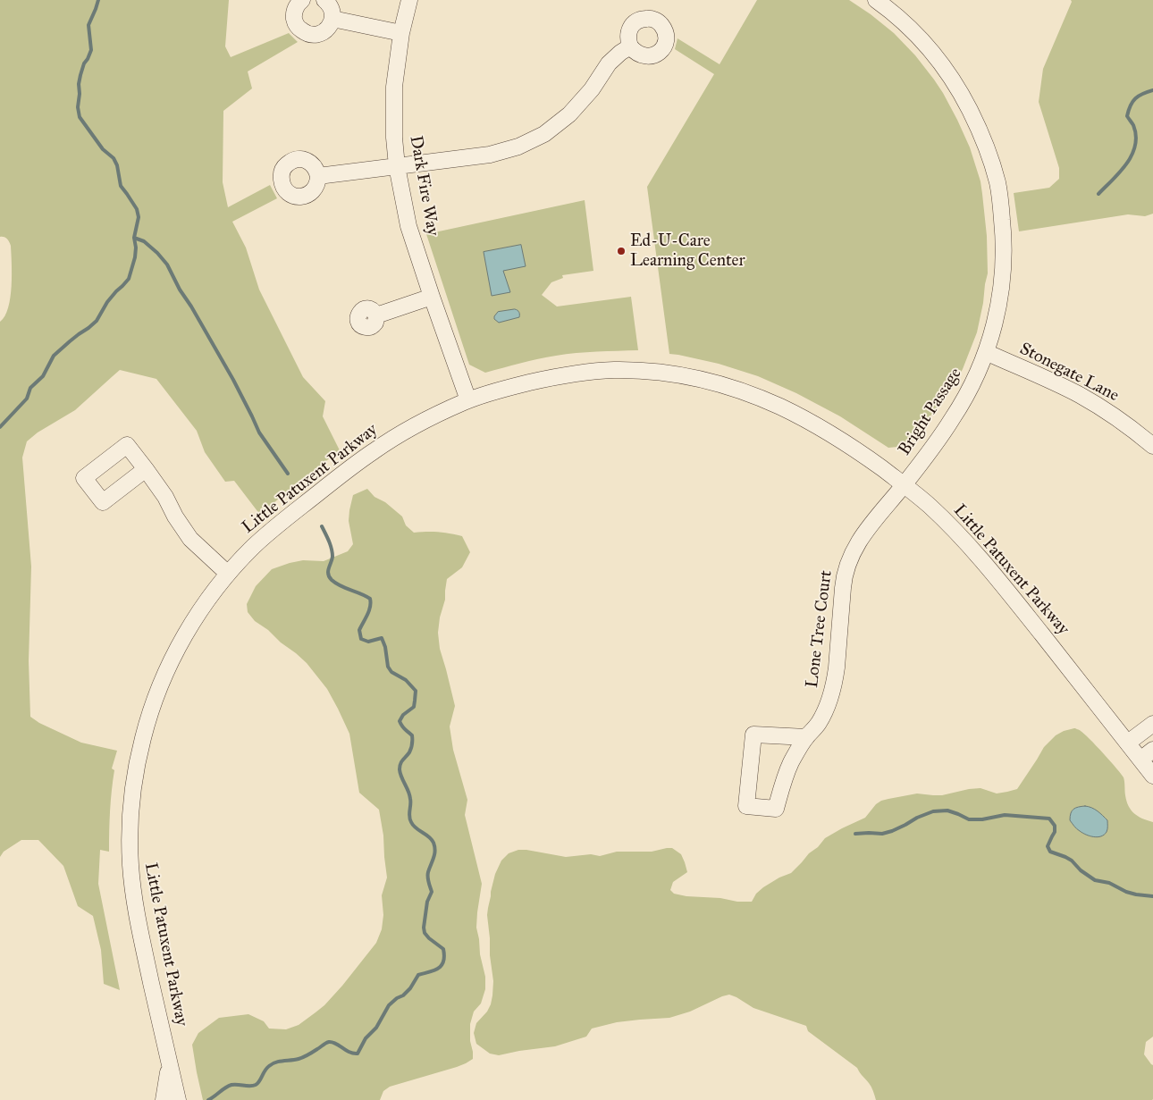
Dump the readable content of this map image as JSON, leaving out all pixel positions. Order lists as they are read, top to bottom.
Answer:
{
  "streets": {
    "street": [
      "Dark Fire Way",
      "Stonegate Lane",
      "Bright Passage",
      "Little Patuxent Parkway",
      "Lone Tree Court"
    ]
  },
  "crossings": [
    ["Dark Fire Way", "Little Patuxent Parkway"],
    ["Stonegate Lane", "Bright Passage"],
    ["Bright Passage", "Little Patuxent Parkway"],
    ["Bright Passage", "Lone Tree Court"],
    ["Little Patuxent Parkway", "Lone Tree Court"]
  ],
  "places": ["Ed-U-Care Learning Center"]
}
